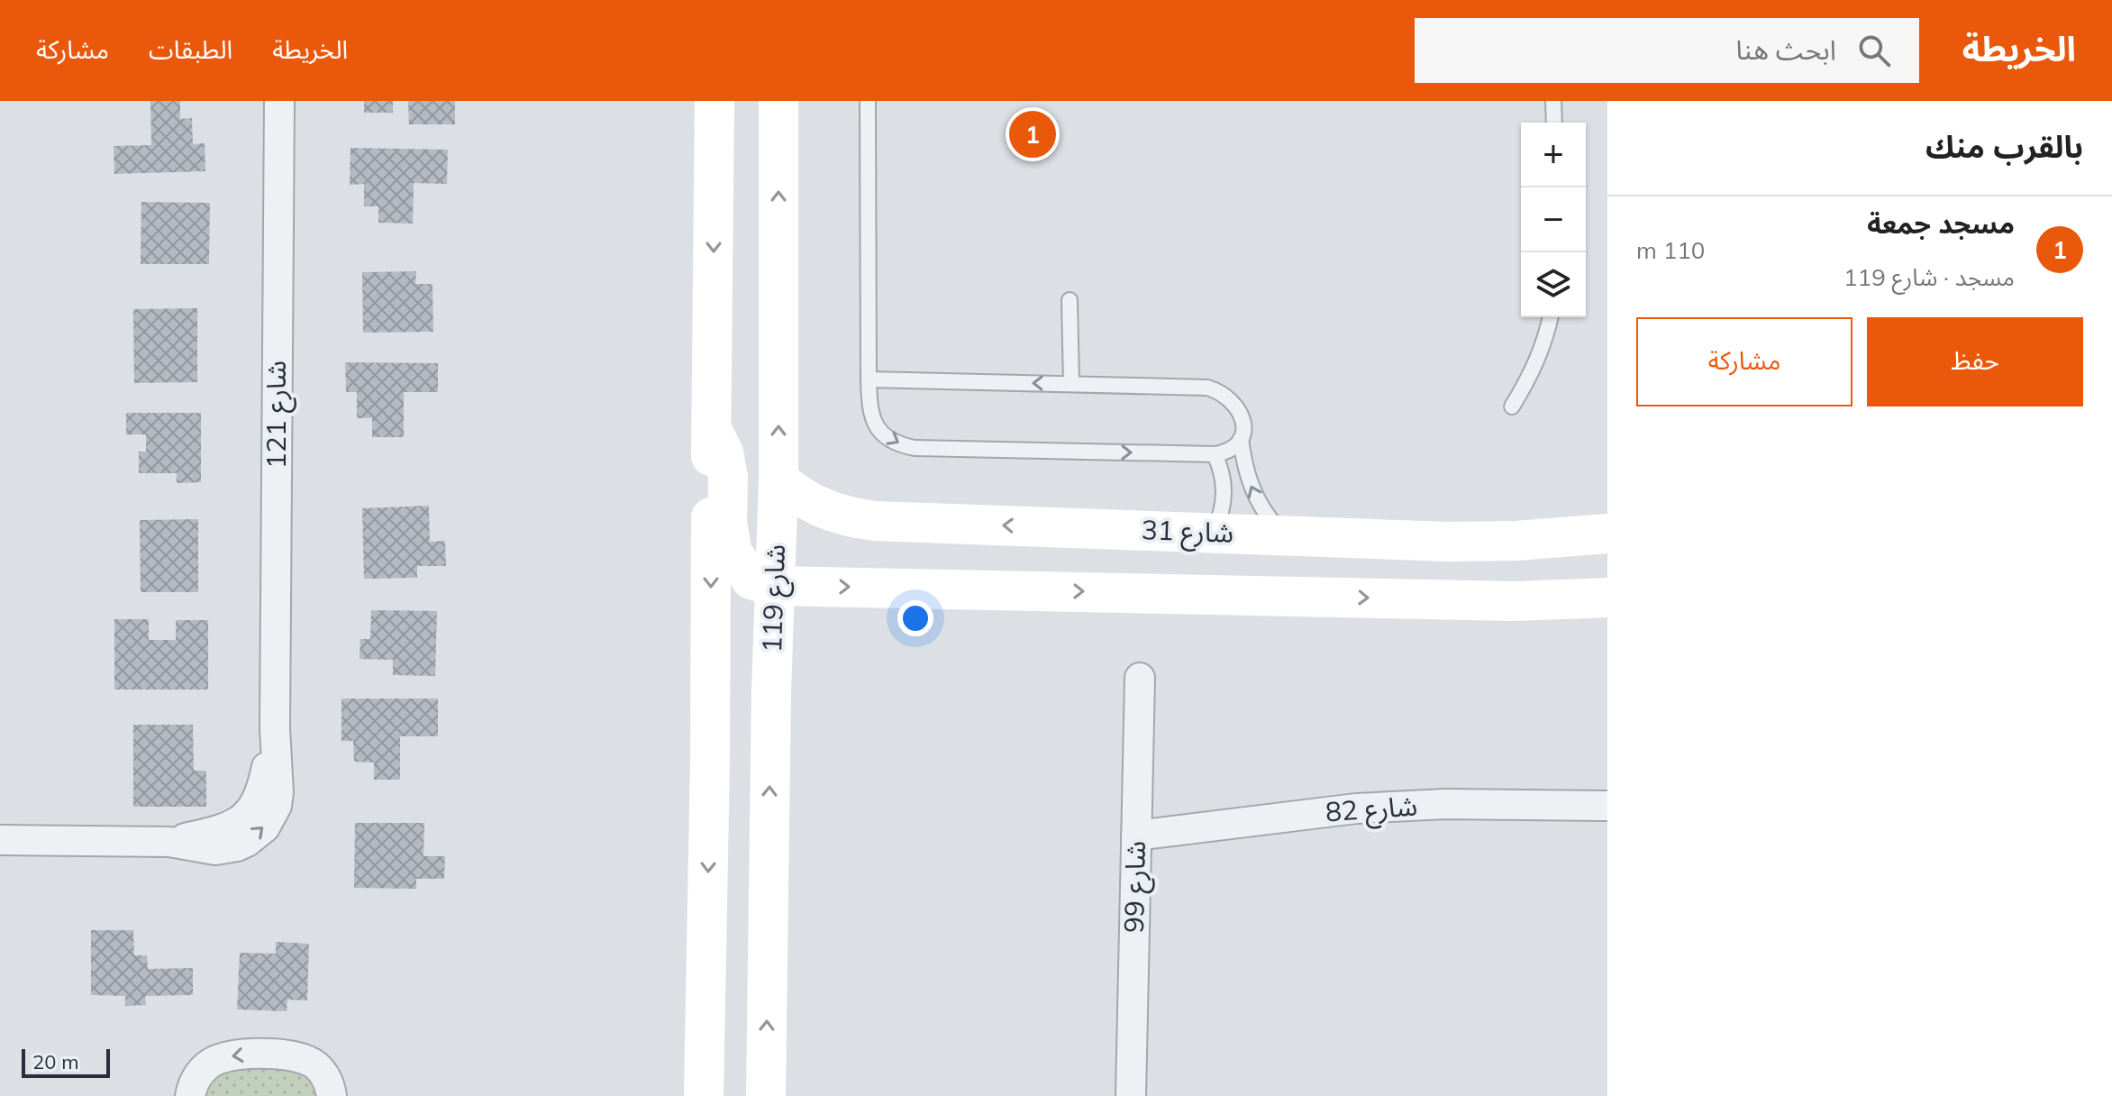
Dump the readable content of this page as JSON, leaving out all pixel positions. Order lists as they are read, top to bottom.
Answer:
{
  "streets": {
    "street": [
      "شارع 121",
      "شارع 31",
      "شارع 119",
      "شارع 82",
      "شارع 99"
    ]
  },
  "crossings": [
    ["شارع 31", "شارع 119"],
    ["شارع 82", "شارع 99"]
  ],
  "scale_bar": "20 m",
  "page": {
    "header": "الخريطة",
    "search": "ابحث هنا",
    "nav": ["الخريطة", "الطبقات", "مشاركة"],
    "heading": "بالقرب منك",
    "pins": "1",
    "map_buttons": ["+", "−"],
    "list": [
      {
        "mark": "1",
        "name": "مسجد جمعة",
        "note": "مسجد · شارع 119",
        "value": "110 m"
      }
    ],
    "buttons": ["حفظ", "مشاركة"],
    "scale": "20 m"
  }
}
